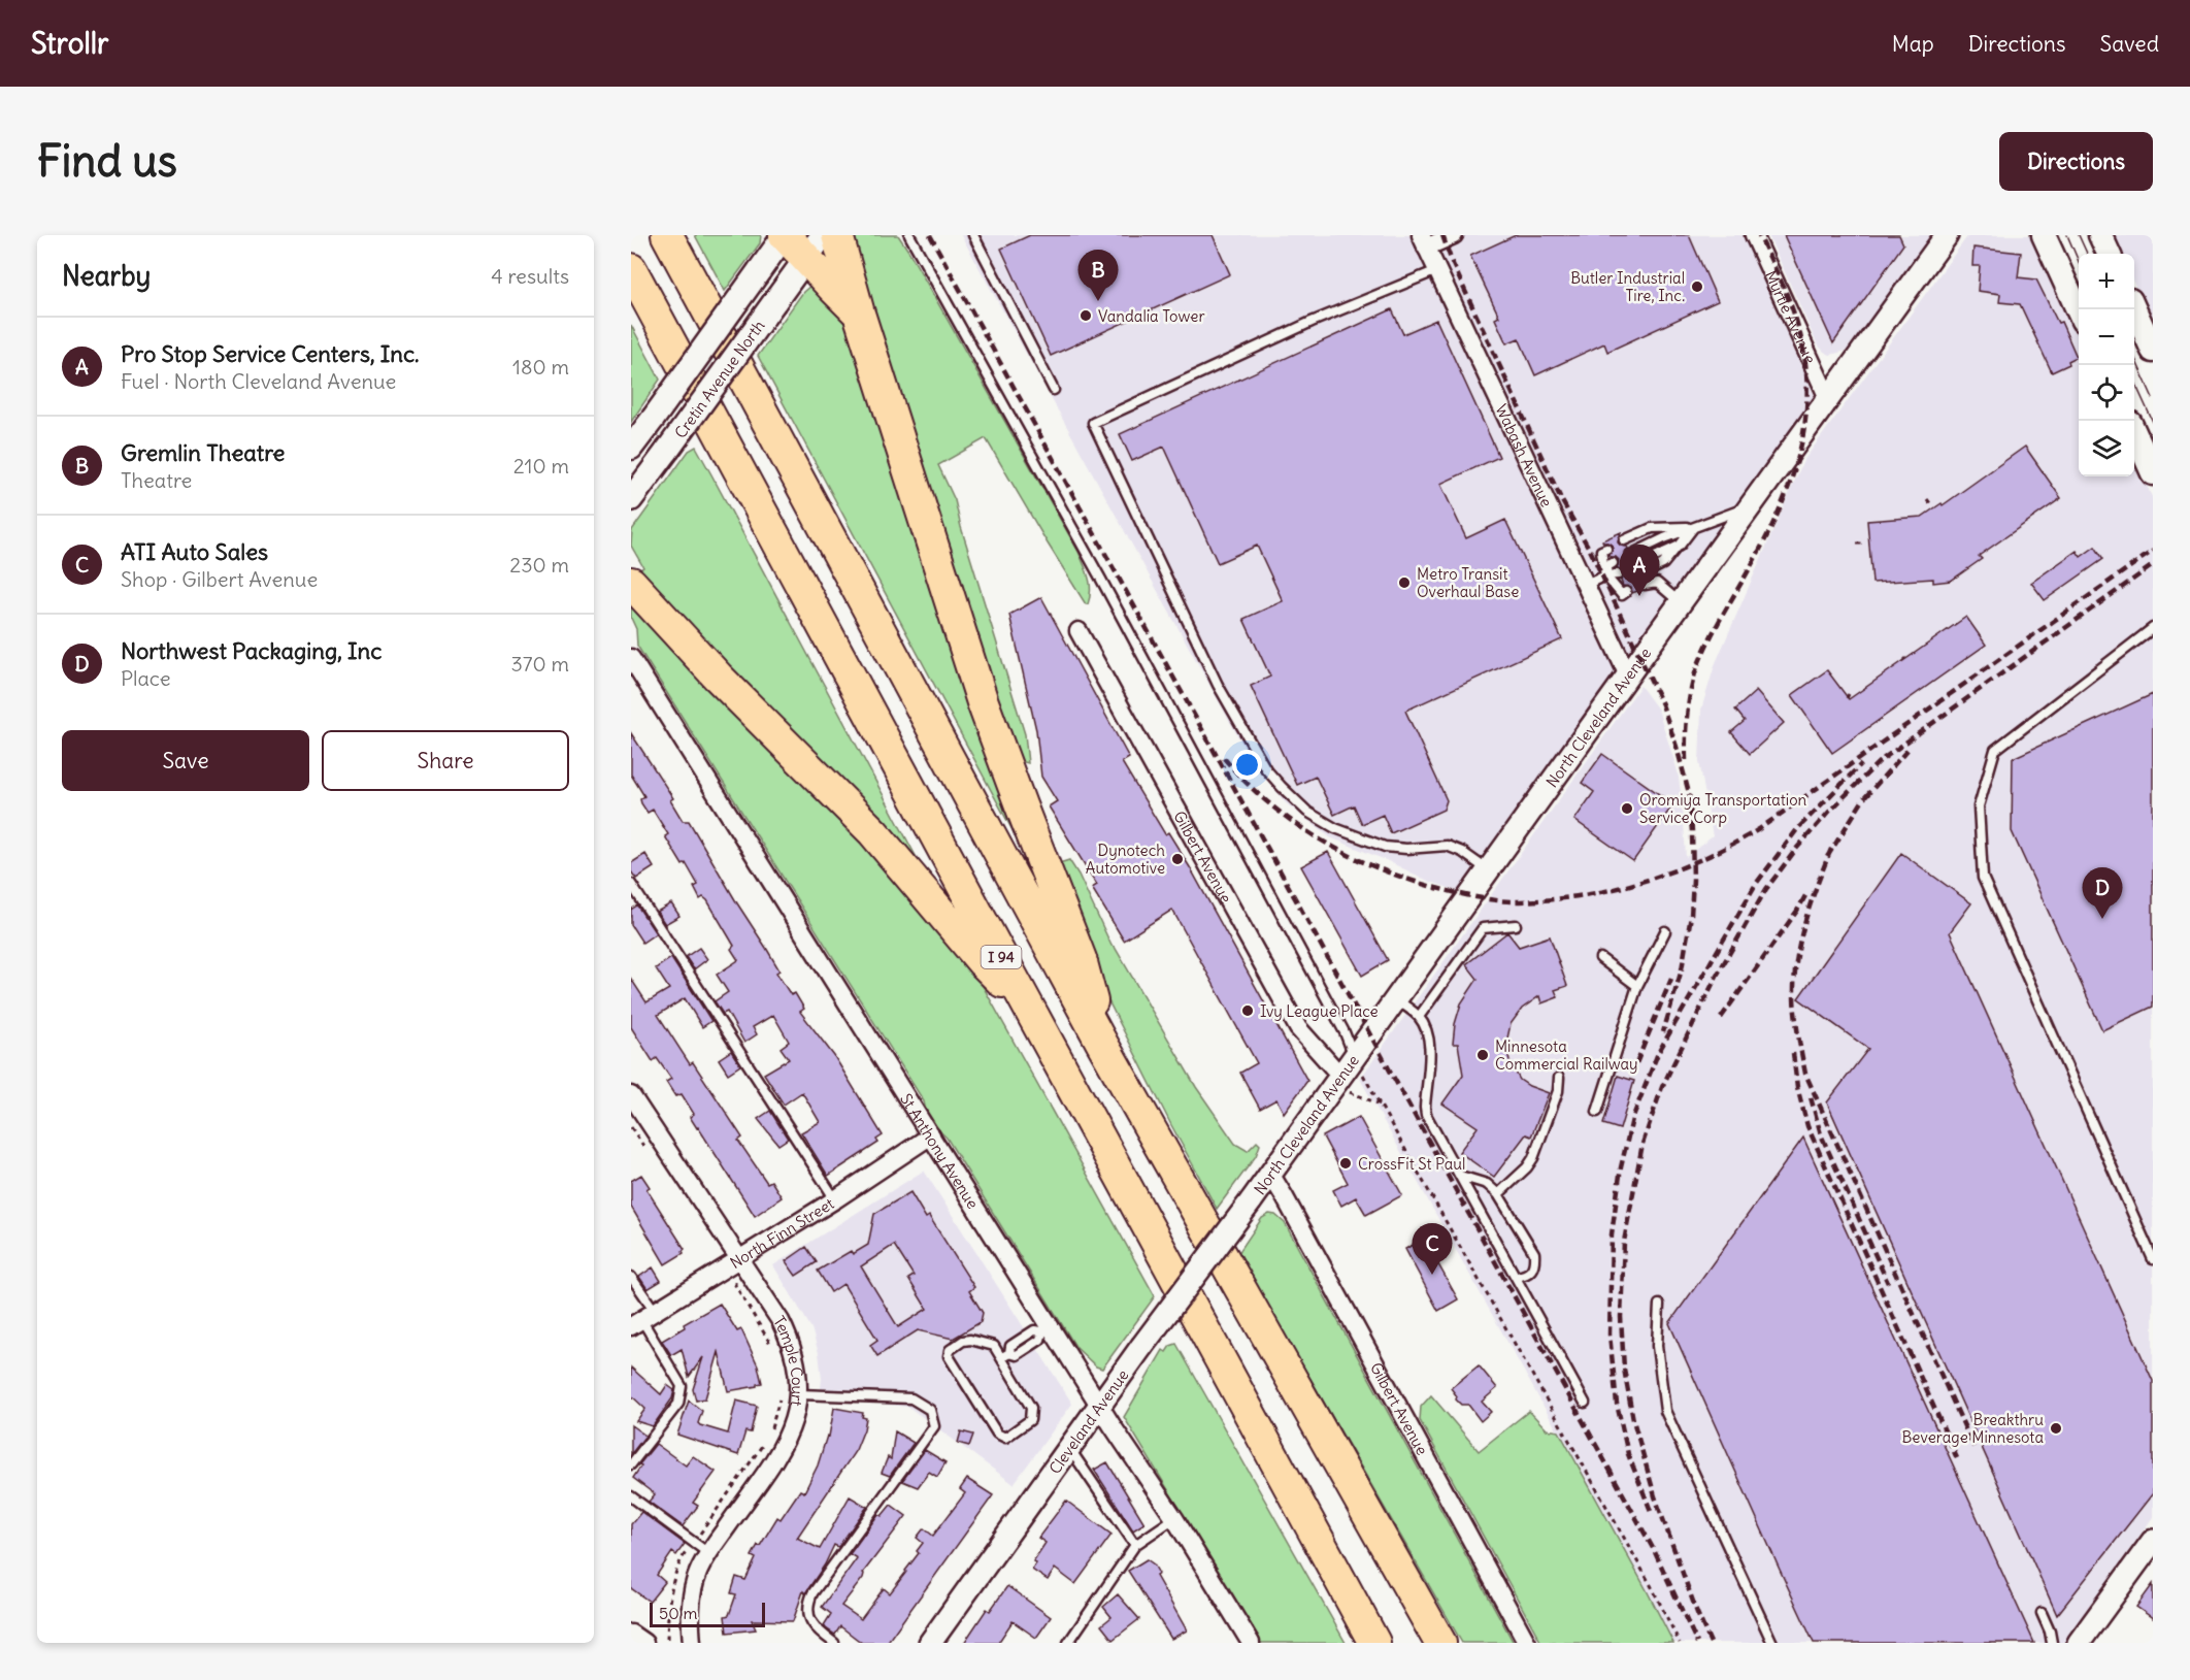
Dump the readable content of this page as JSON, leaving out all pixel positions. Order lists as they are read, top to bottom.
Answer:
{
  "streets": {
    "highway": ["I 94"],
    "main road": ["Cretin Avenue North"],
    "street": [
      "Myrtle Avenue",
      "Wabash Avenue",
      "North Cleveland Avenue",
      "Gilbert Avenue",
      "St Anthony Avenue",
      "North Finn Street",
      "Temple Court",
      "Cleveland Avenue"
    ]
  },
  "crossings": [
    ["Myrtle Avenue", "North Cleveland Avenue"],
    ["Wabash Avenue", "North Cleveland Avenue"],
    ["North Cleveland Avenue", "Gilbert Avenue"],
    ["North Cleveland Avenue", "Cleveland Avenue"],
    ["St Anthony Avenue", "North Finn Street"],
    ["St Anthony Avenue", "Cleveland Avenue"],
    ["North Finn Street", "Temple Court"]
  ],
  "places": [
    "Butler Industrial Tire, Inc.",
    "Vandalia Tower",
    "Metro Transit Overhaul Base",
    "Oromiya Transportation Service Corp",
    "Dynotech Automotive",
    "Ivy League Place",
    "Minnesota Commercial Railway",
    "CrossFit St Paul",
    "Breakthru Beverage Minnesota"
  ],
  "scale_bar": "50 m",
  "page": {
    "header": "Strollr",
    "nav": ["Map", "Directions", "Saved"],
    "buttons": [
      "Directions",
      ["Save", "Share"]
    ],
    "title": "Find us",
    "heading": ["Nearby", "4 results"],
    "pins": [
      "B",
      "A",
      "D",
      "C"
    ],
    "map_buttons": ["+", "−"],
    "list": [
      {
        "mark": "A",
        "name": "Pro Stop Service Centers, Inc.",
        "note": "Fuel · North Cleveland Avenue",
        "value": "180 m"
      },
      {
        "mark": "B",
        "name": "Gremlin Theatre",
        "note": "Theatre",
        "value": "210 m"
      },
      {
        "mark": "C",
        "name": "ATI Auto Sales",
        "note": "Shop · Gilbert Avenue",
        "value": "230 m"
      },
      {
        "mark": "D",
        "name": "Northwest Packaging, Inc",
        "note": "Place",
        "value": "370 m"
      }
    ],
    "scale": "50 m"
  }
}
